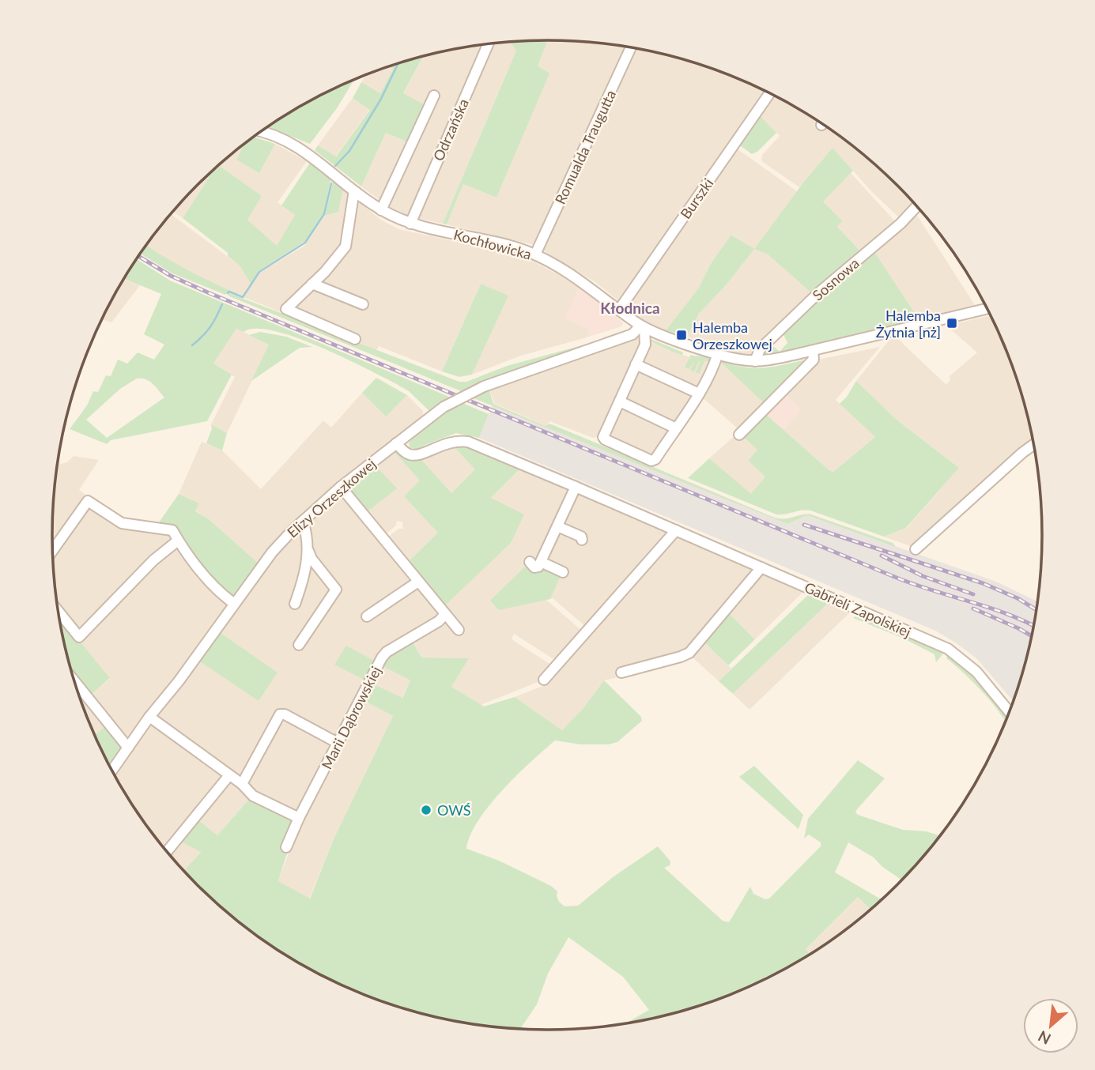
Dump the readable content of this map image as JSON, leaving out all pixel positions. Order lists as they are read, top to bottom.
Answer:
{
  "streets": {
    "street": [
      "Odrzańska",
      "Romualda Traugutta",
      "Burszki",
      "Kochłowicka",
      "Sosnowa",
      "Elizy Orzeszkowej",
      "Gabrieli Zapolskiej",
      "Marii Dąbrowskiej"
    ]
  },
  "crossings": [
    ["Odrzańska", "Kochłowicka"],
    ["Romualda Traugutta", "Kochłowicka"],
    ["Burszki", "Kochłowicka"],
    ["Kochłowicka", "Sosnowa"],
    ["Kochłowicka", "Elizy Orzeszkowej"],
    ["Elizy Orzeszkowej", "Gabrieli Zapolskiej"]
  ],
  "districts": ["Kłodnica"],
  "places": {
    "transit": ["Halemba Żytnia [nż]", "Halemba Orzeszkowej"],
    "other": ["OWŚ"]
  },
  "north": "bottom left"
}
